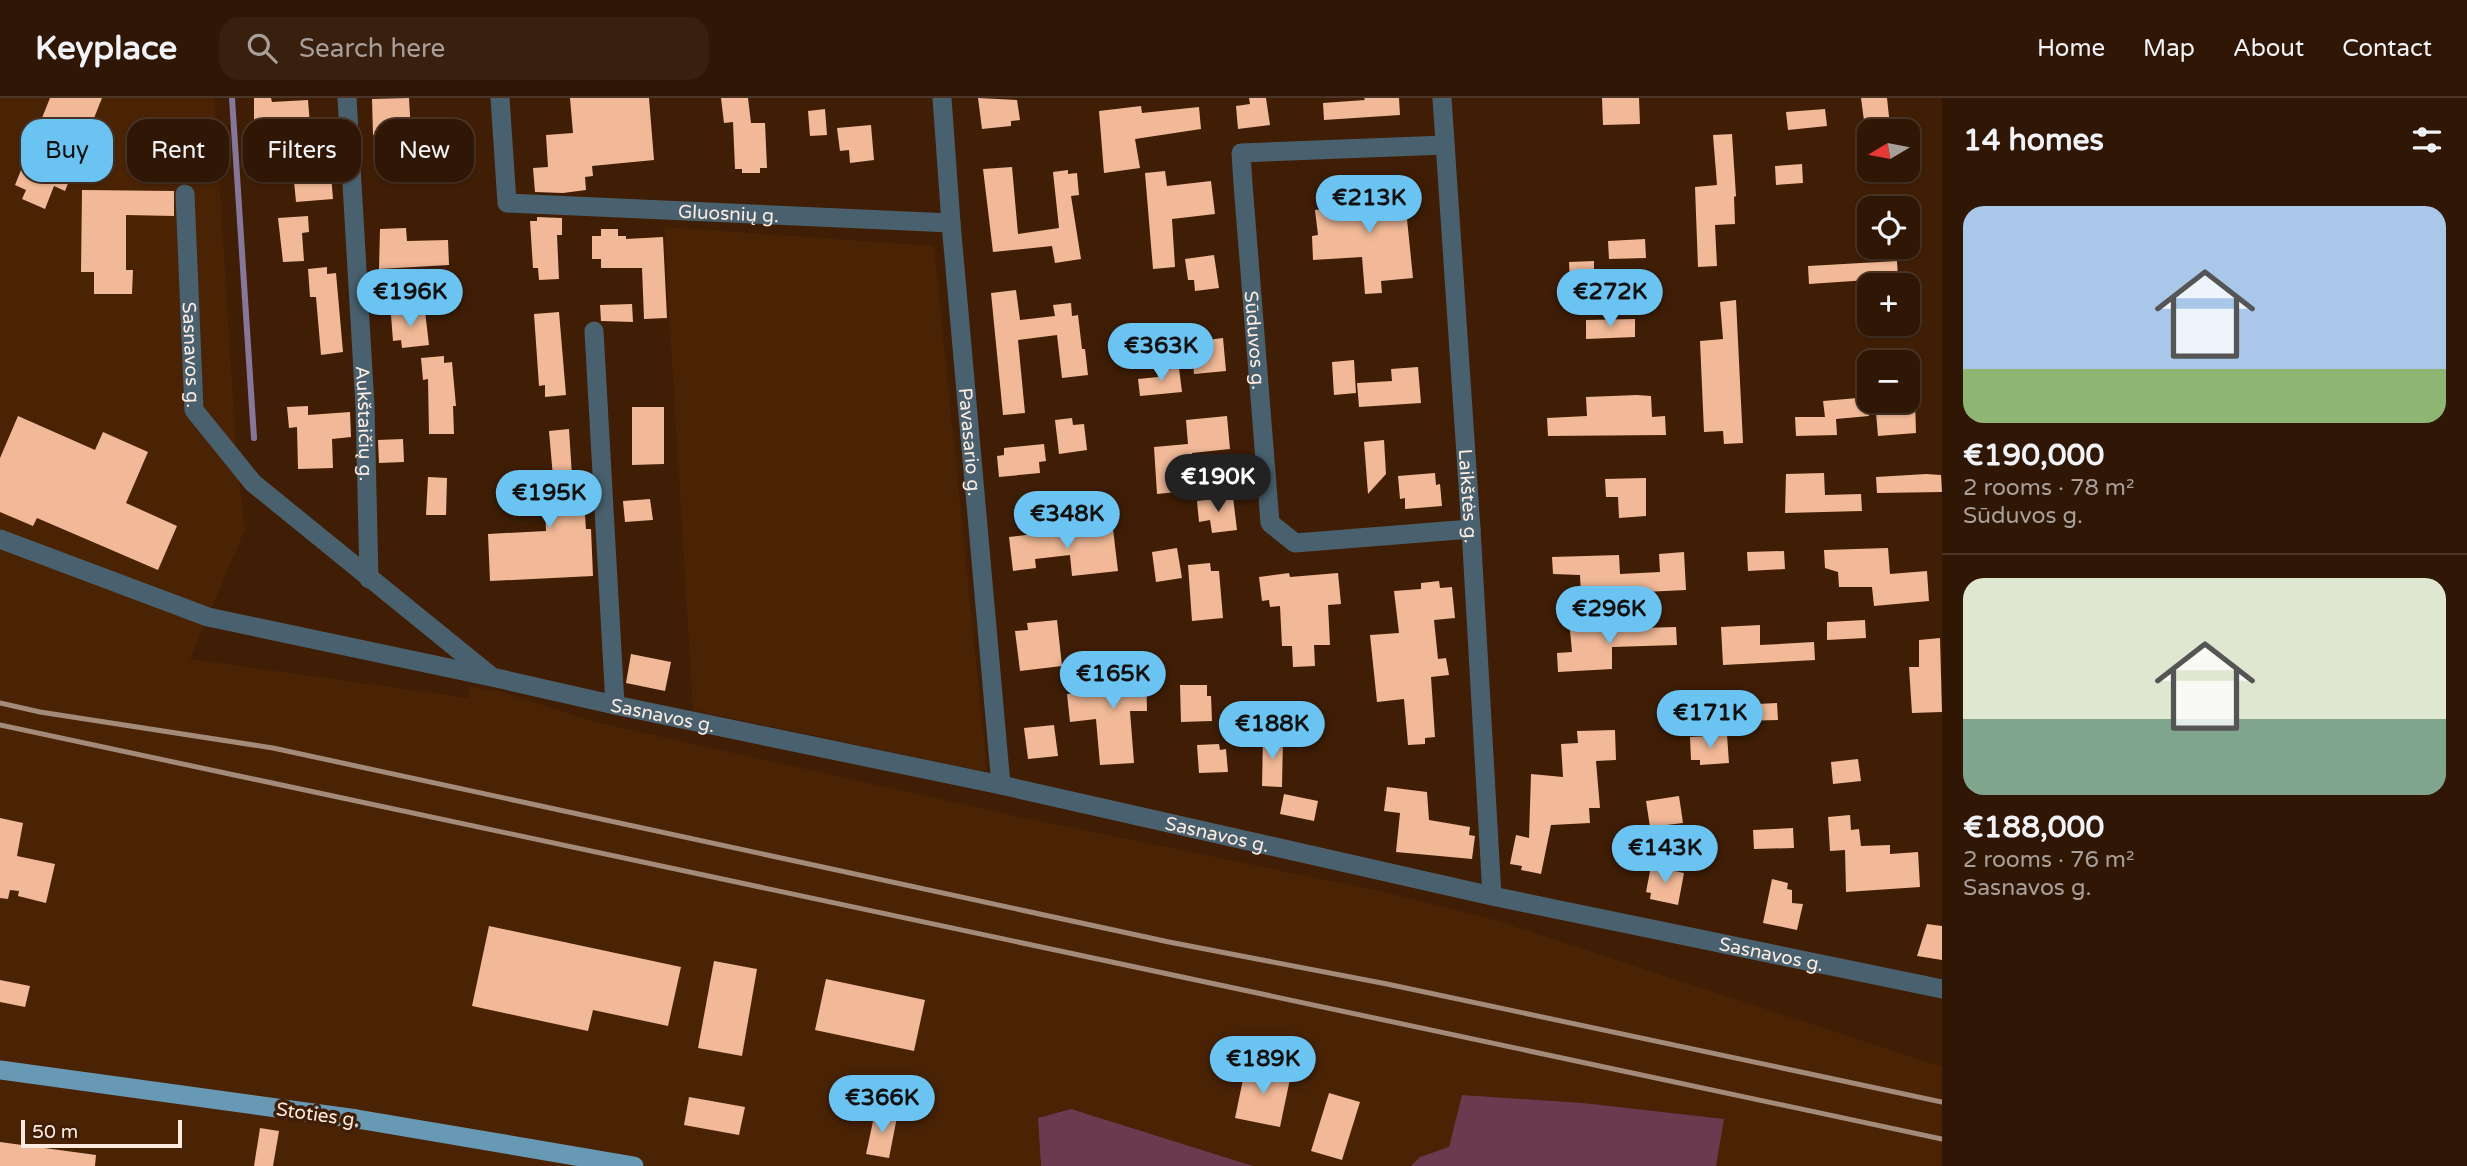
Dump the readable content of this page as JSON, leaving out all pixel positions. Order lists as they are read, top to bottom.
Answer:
{
  "streets": {
    "main road": ["Stoties g."],
    "street": [
      "Gluosnių g.",
      "Sūduvos g.",
      "Sasnavos g.",
      "Aukštaičių g.",
      "Pavasario g.",
      "Laikštės g."
    ]
  },
  "crossings": [
    ["Gluosnių g.", "Pavasario g."],
    ["Sūduvos g.", "Laikštės g."],
    ["Sasnavos g.", "Aukštaičių g."],
    ["Sasnavos g.", "Pavasario g."],
    ["Sasnavos g.", "Laikštės g."]
  ],
  "scale_bar": "50 m",
  "north": "left",
  "page": {
    "header": "Keyplace",
    "search": "Search here",
    "nav": [
      "Home",
      "Map",
      "About",
      "Contact"
    ],
    "heading": "14 homes",
    "map_buttons": ["+", "−"],
    "chip": [
      "Buy",
      "Rent",
      "Filters",
      "New"
    ],
    "price": [
      "€213K",
      "€196K",
      "€272K",
      "€363K",
      "€190K",
      "€195K",
      "€348K",
      "€296K",
      "€165K",
      "€171K",
      "€188K",
      "€143K",
      "€189K",
      "€366K"
    ],
    "list": [
      {
        "name": "€190,000",
        "note": "2 rooms · 78 m² · Sūduvos g."
      },
      {
        "name": "€188,000",
        "note": "2 rooms · 76 m² · Sasnavos g."
      }
    ],
    "scale": "50 m"
  }
}
